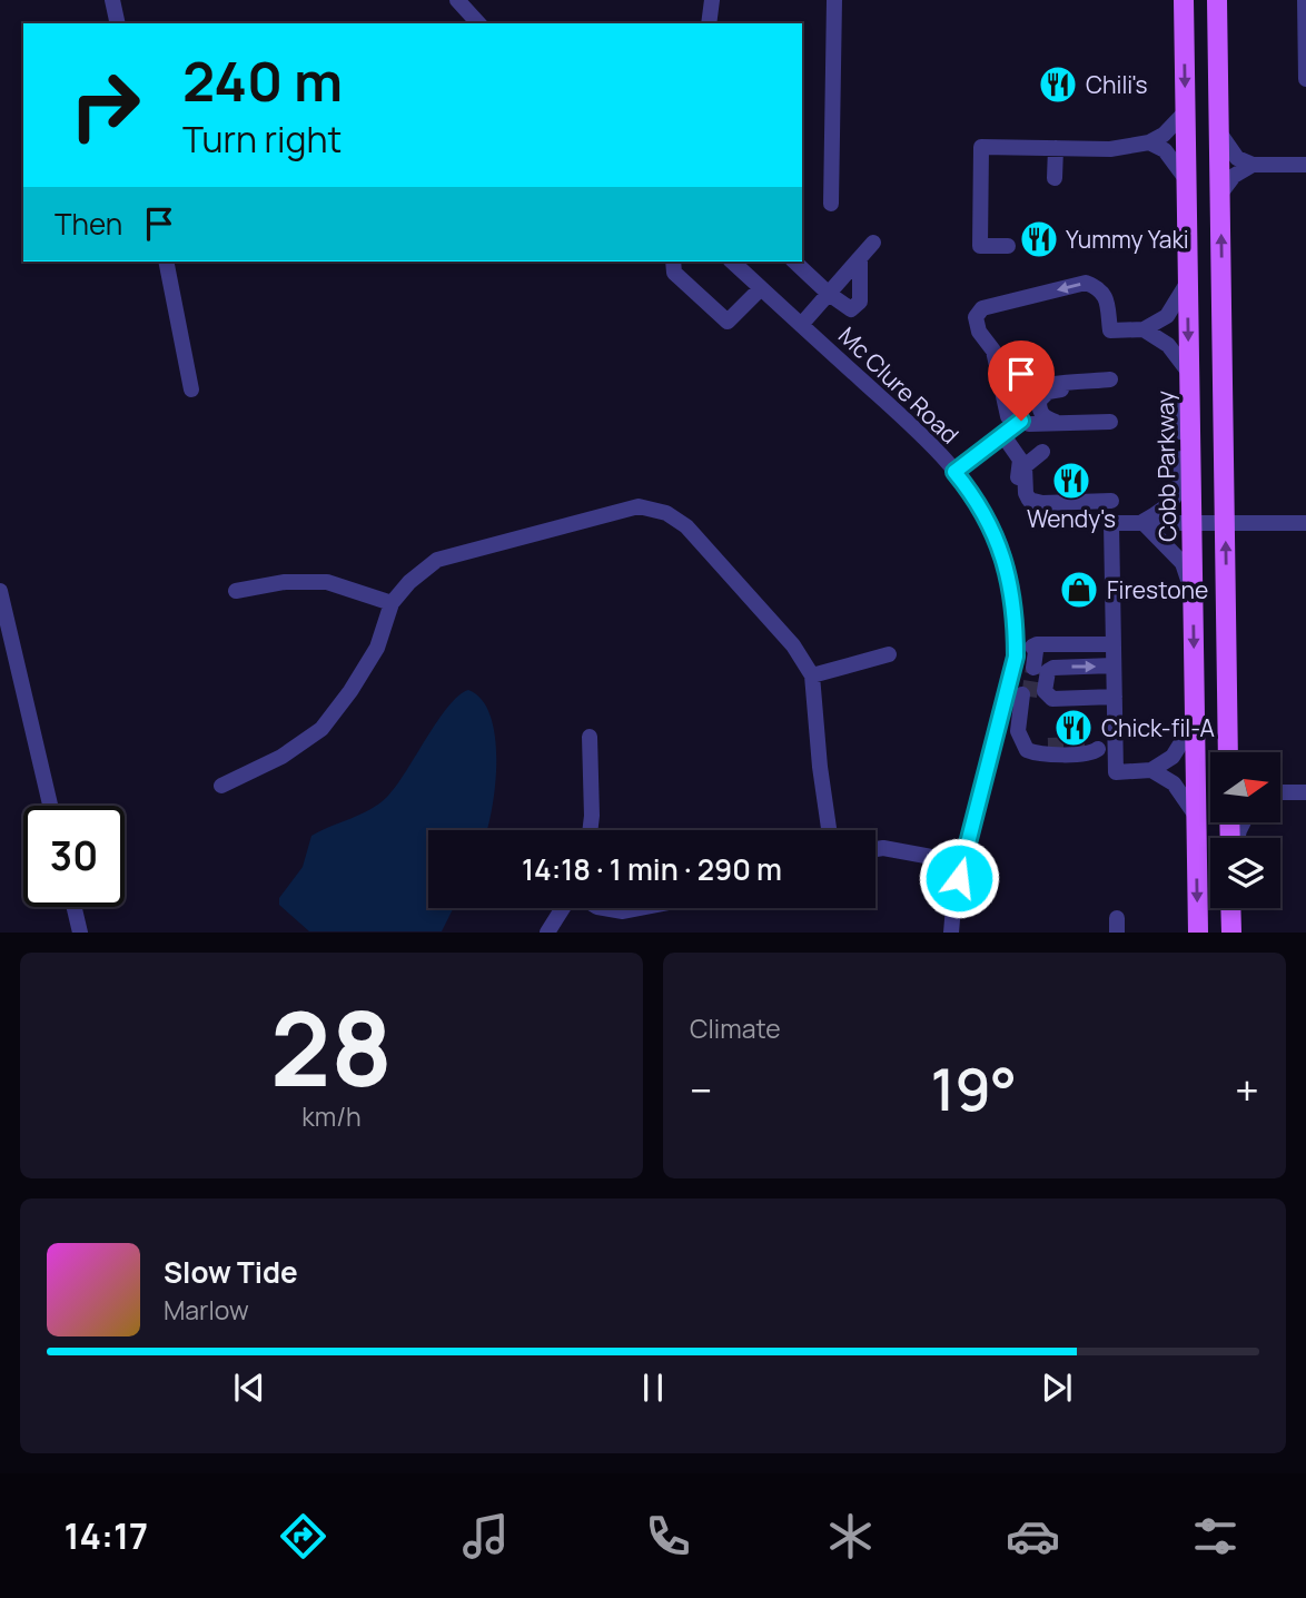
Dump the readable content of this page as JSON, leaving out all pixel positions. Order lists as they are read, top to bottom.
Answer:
{
  "streets": {
    "main road": ["Cobb Parkway"],
    "street": ["Mc Clure Road"]
  },
  "places": {
    "restaurant": [
      "Chili's",
      "Yummy Yaki",
      "Wendy's",
      "Chick-fil-A"
    ],
    "shop": ["Firestone"]
  },
  "north": "right",
  "page": {
    "turn": ["240 m", "Turn right"],
    "then": "Then",
    "limit": "30",
    "trip": "14:18 · 1 min · 290 m",
    "tile": [
      ["28", "km/h"],
      "Climate"
    ],
    "heat": ["−", "19°", "+"],
    "song": ["Slow Tide", "Marlow"],
    "tabs": "14:17"
  }
}
